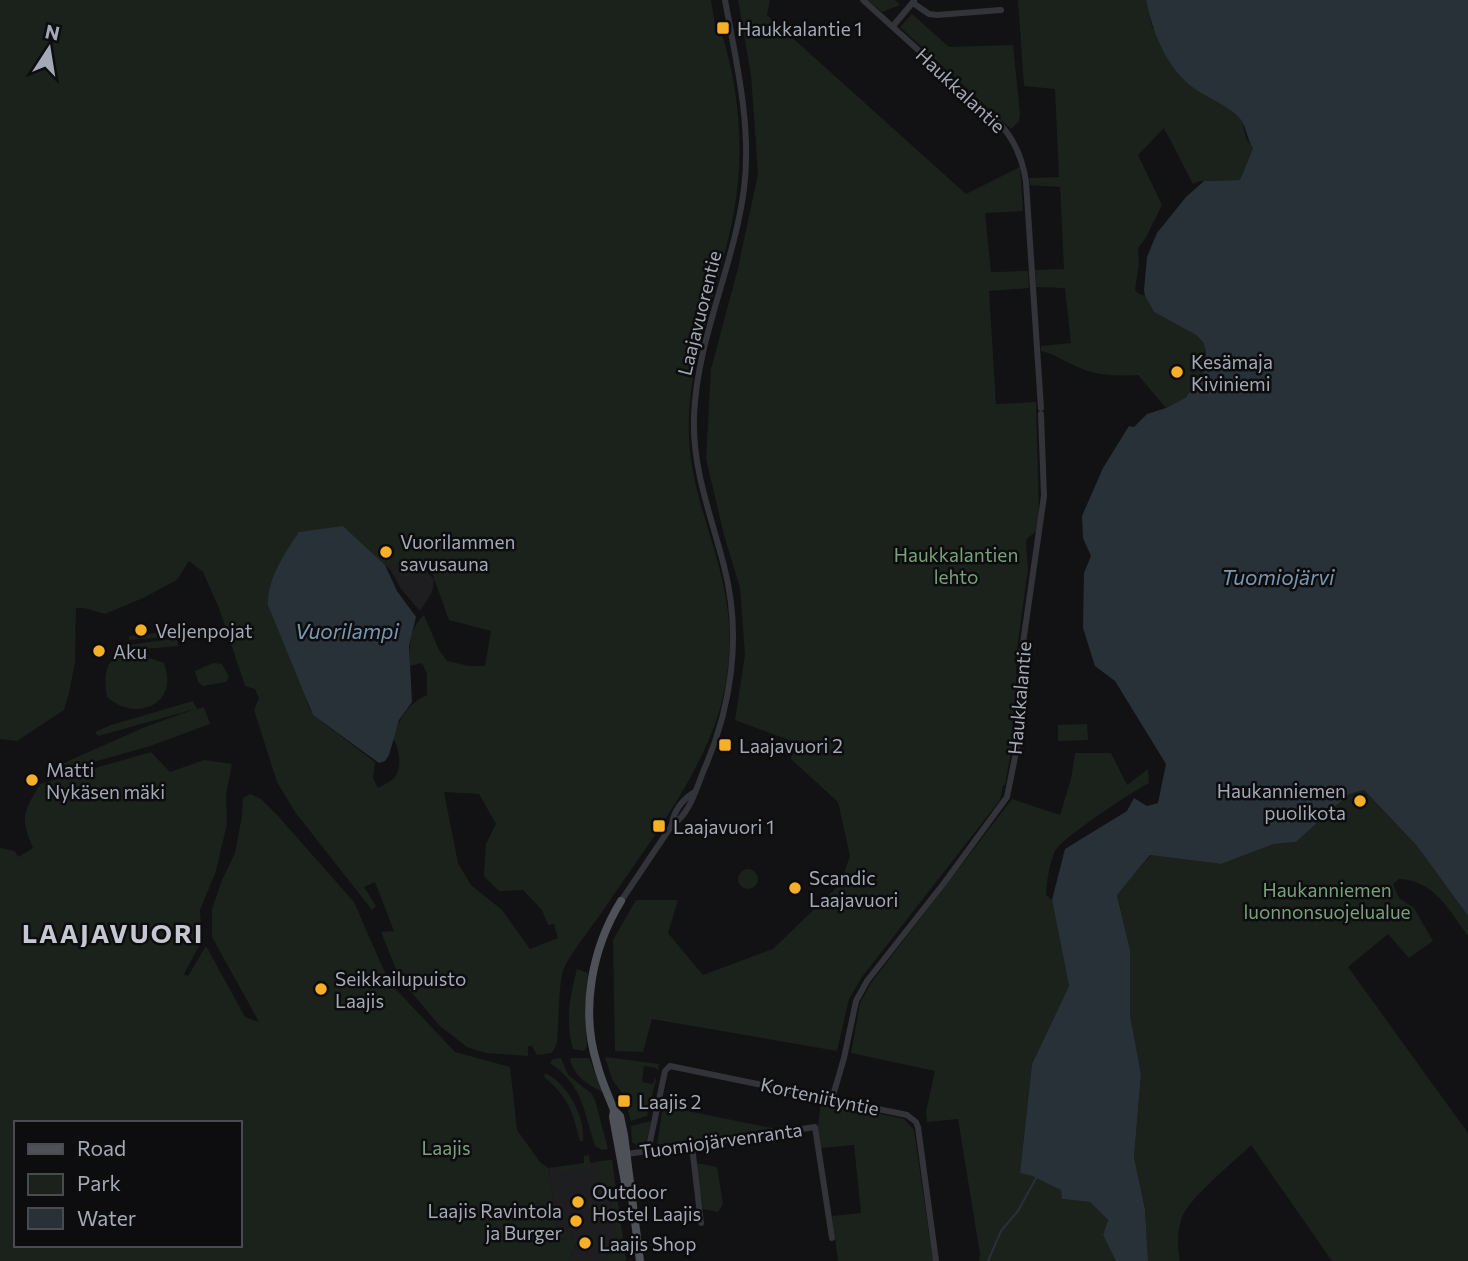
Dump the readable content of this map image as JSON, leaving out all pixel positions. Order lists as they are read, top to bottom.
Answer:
{
  "streets": {
    "main road": ["Laajavuorentie"],
    "street": ["Haukkalantie", "Korteniityntie", "Tuomiojärvenranta"]
  },
  "crossings": [
    ["Haukkalantie", "Korteniityntie"],
    ["Laajavuorentie", "Tuomiojärvenranta"],
    ["Korteniityntie", "Tuomiojärvenranta"]
  ],
  "districts": ["LAAJAVUORI"],
  "water": ["Tuomiojärvi", "Vuorilampi"],
  "parks": ["Haukkalantien lehto", "Haukanniemen luonnonsuojelualue", "Laajis"],
  "places": {
    "transit": [
      "Haukkalantie 1",
      "Laajavuori 2",
      "Laajavuori 1",
      "Laajis 2"
    ],
    "other": [
      "Kesämaja Kiviniemi",
      "Vuorilammen savusauna",
      "Veljenpojat",
      "Aku",
      "Matti Nykäsen mäki",
      "Haukanniemen puolikota",
      "Scandic Laajavuori",
      "Seikkailupuisto Laajis",
      "Outdoor Hostel Laajis",
      "Laajis Ravintola ja Burger",
      "Laajis Shop"
    ]
  },
  "legend": ["Road", "Park", "Water"],
  "north": "top"
}
